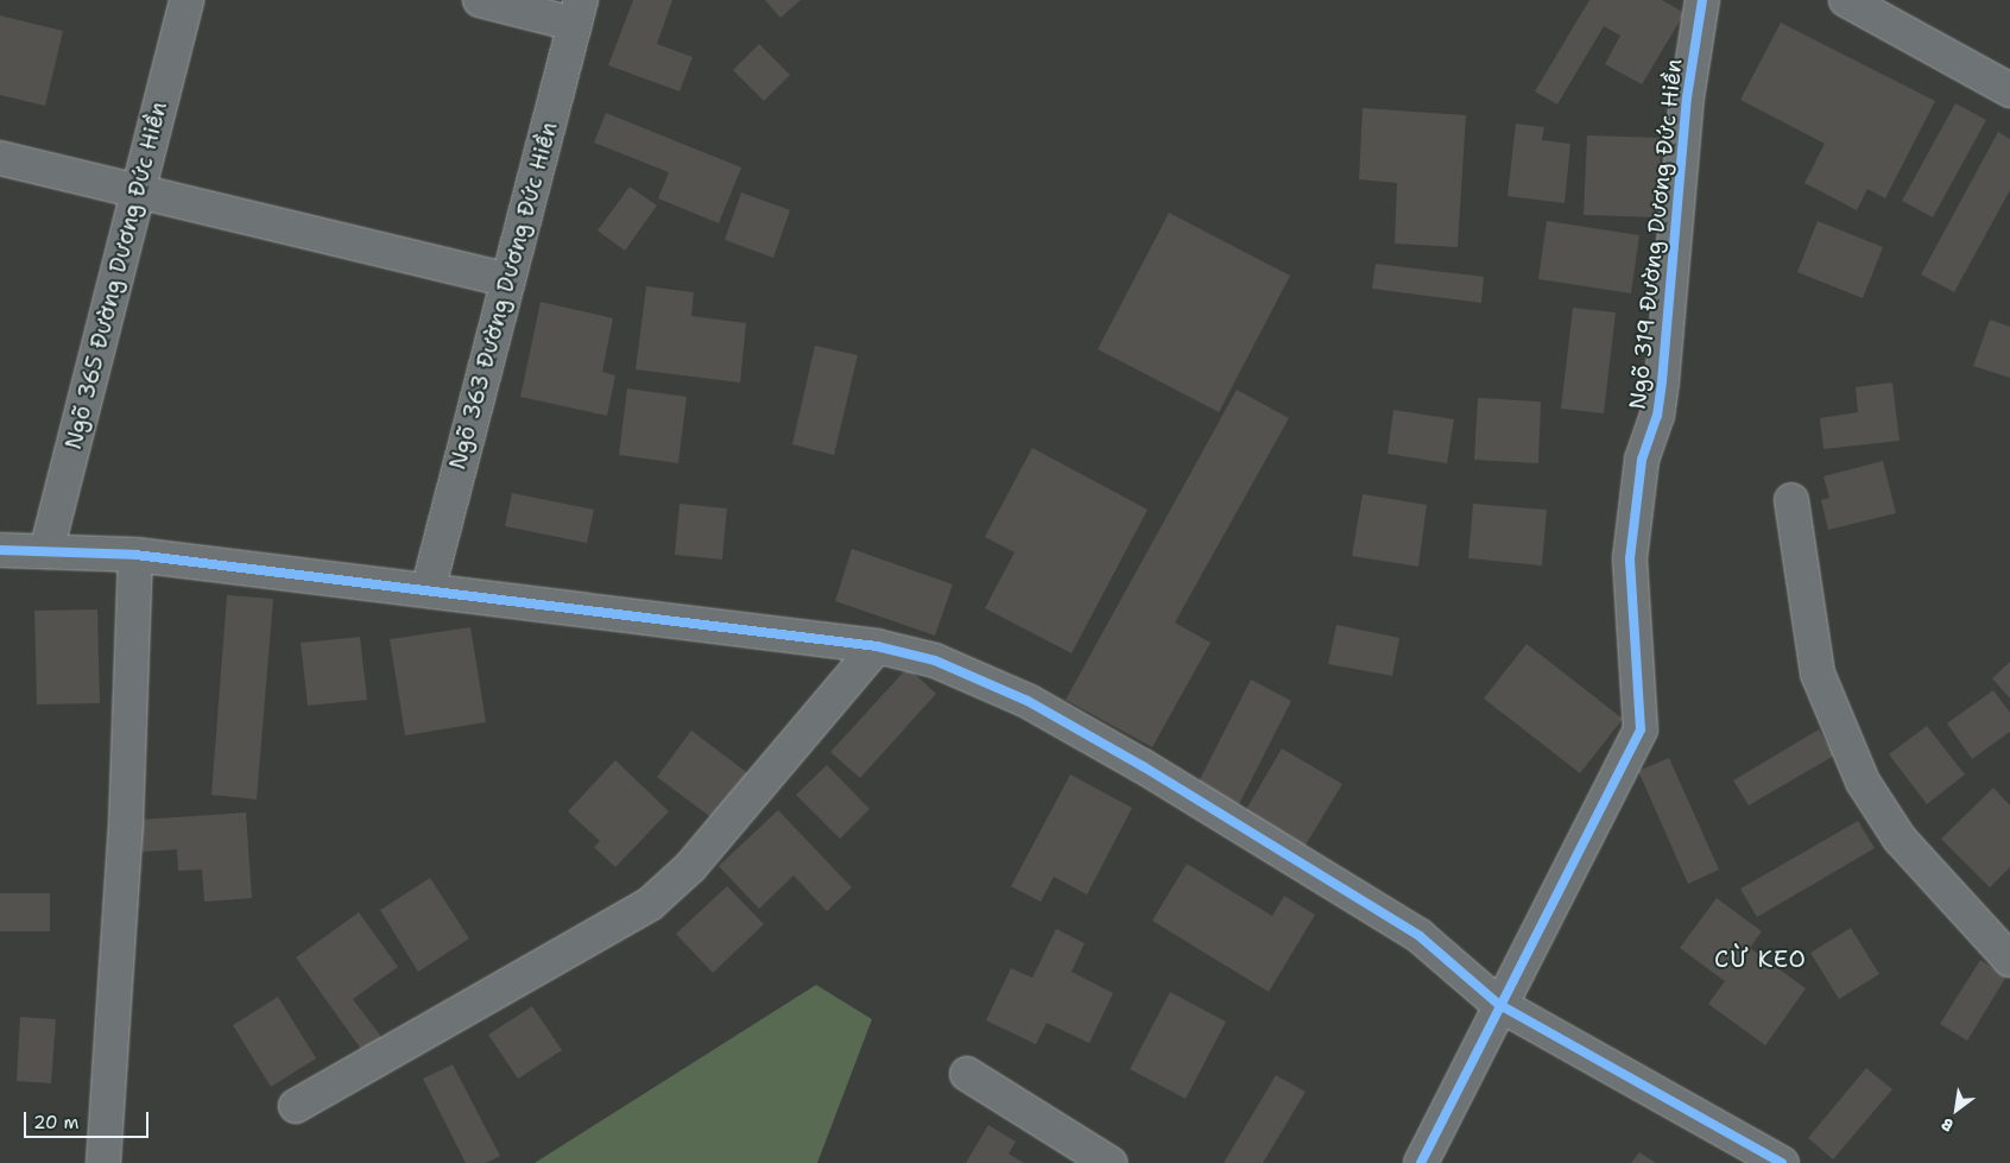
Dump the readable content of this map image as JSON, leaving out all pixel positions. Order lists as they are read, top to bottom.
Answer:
{
  "streets": {
    "main road": ["Ngõ 319 Đường Dương Đức Hiền", "Ngõ 365 Đường Dương Đức Hiền", "Ngõ 363 Đường Dương Đức Hiền"]
  },
  "districts": ["CỪ KEO"],
  "scale_bar": "20 m",
  "north": "bottom left"
}
